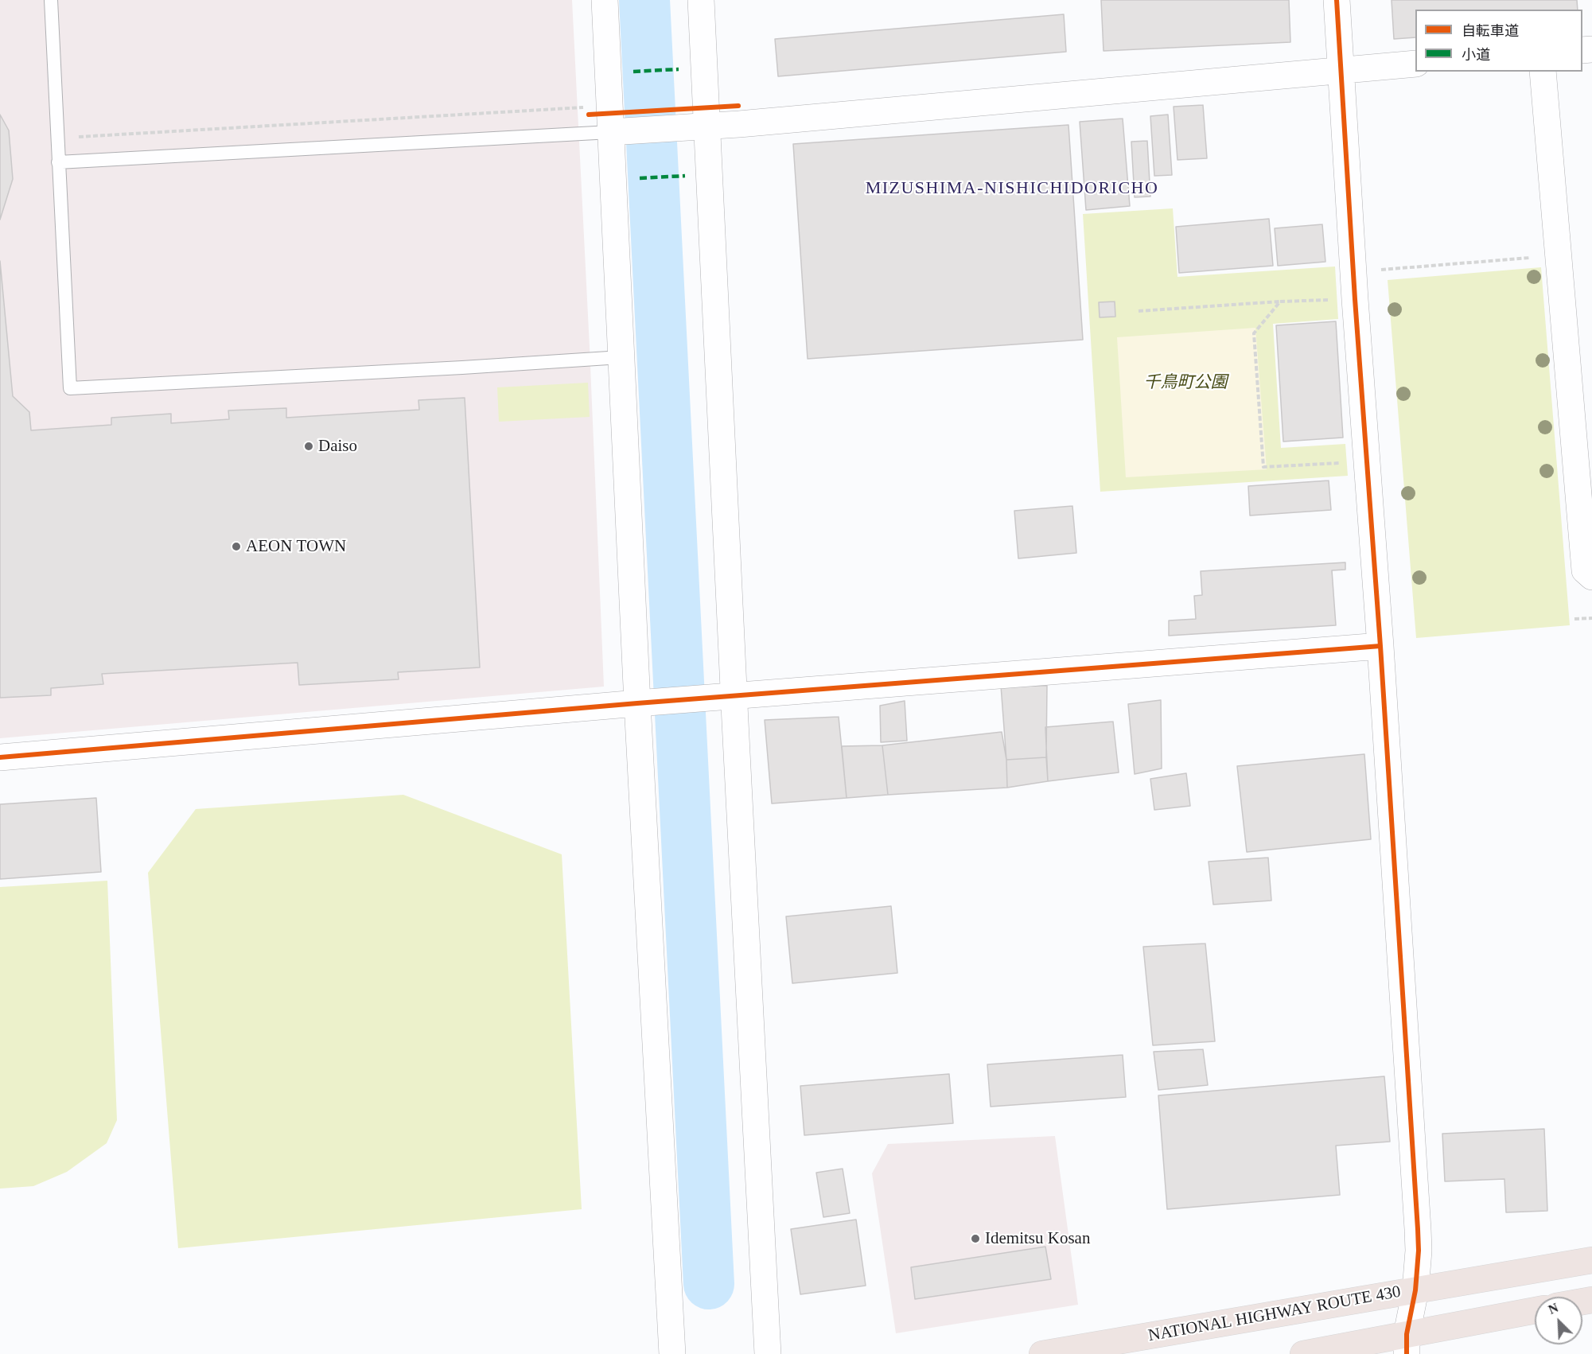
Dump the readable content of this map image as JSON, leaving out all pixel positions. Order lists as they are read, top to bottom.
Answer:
{
  "streets": {
    "highway": ["NATIONAL HIGHWAY ROUTE 430"]
  },
  "districts": ["MIZUSHIMA-NISHICHIDORICHO"],
  "parks": ["千鳥町公園"],
  "places": ["Daiso", "AEON TOWN", "Idemitsu Kosan"],
  "legend": ["自転車道", "小道"],
  "north": "top left"
}
